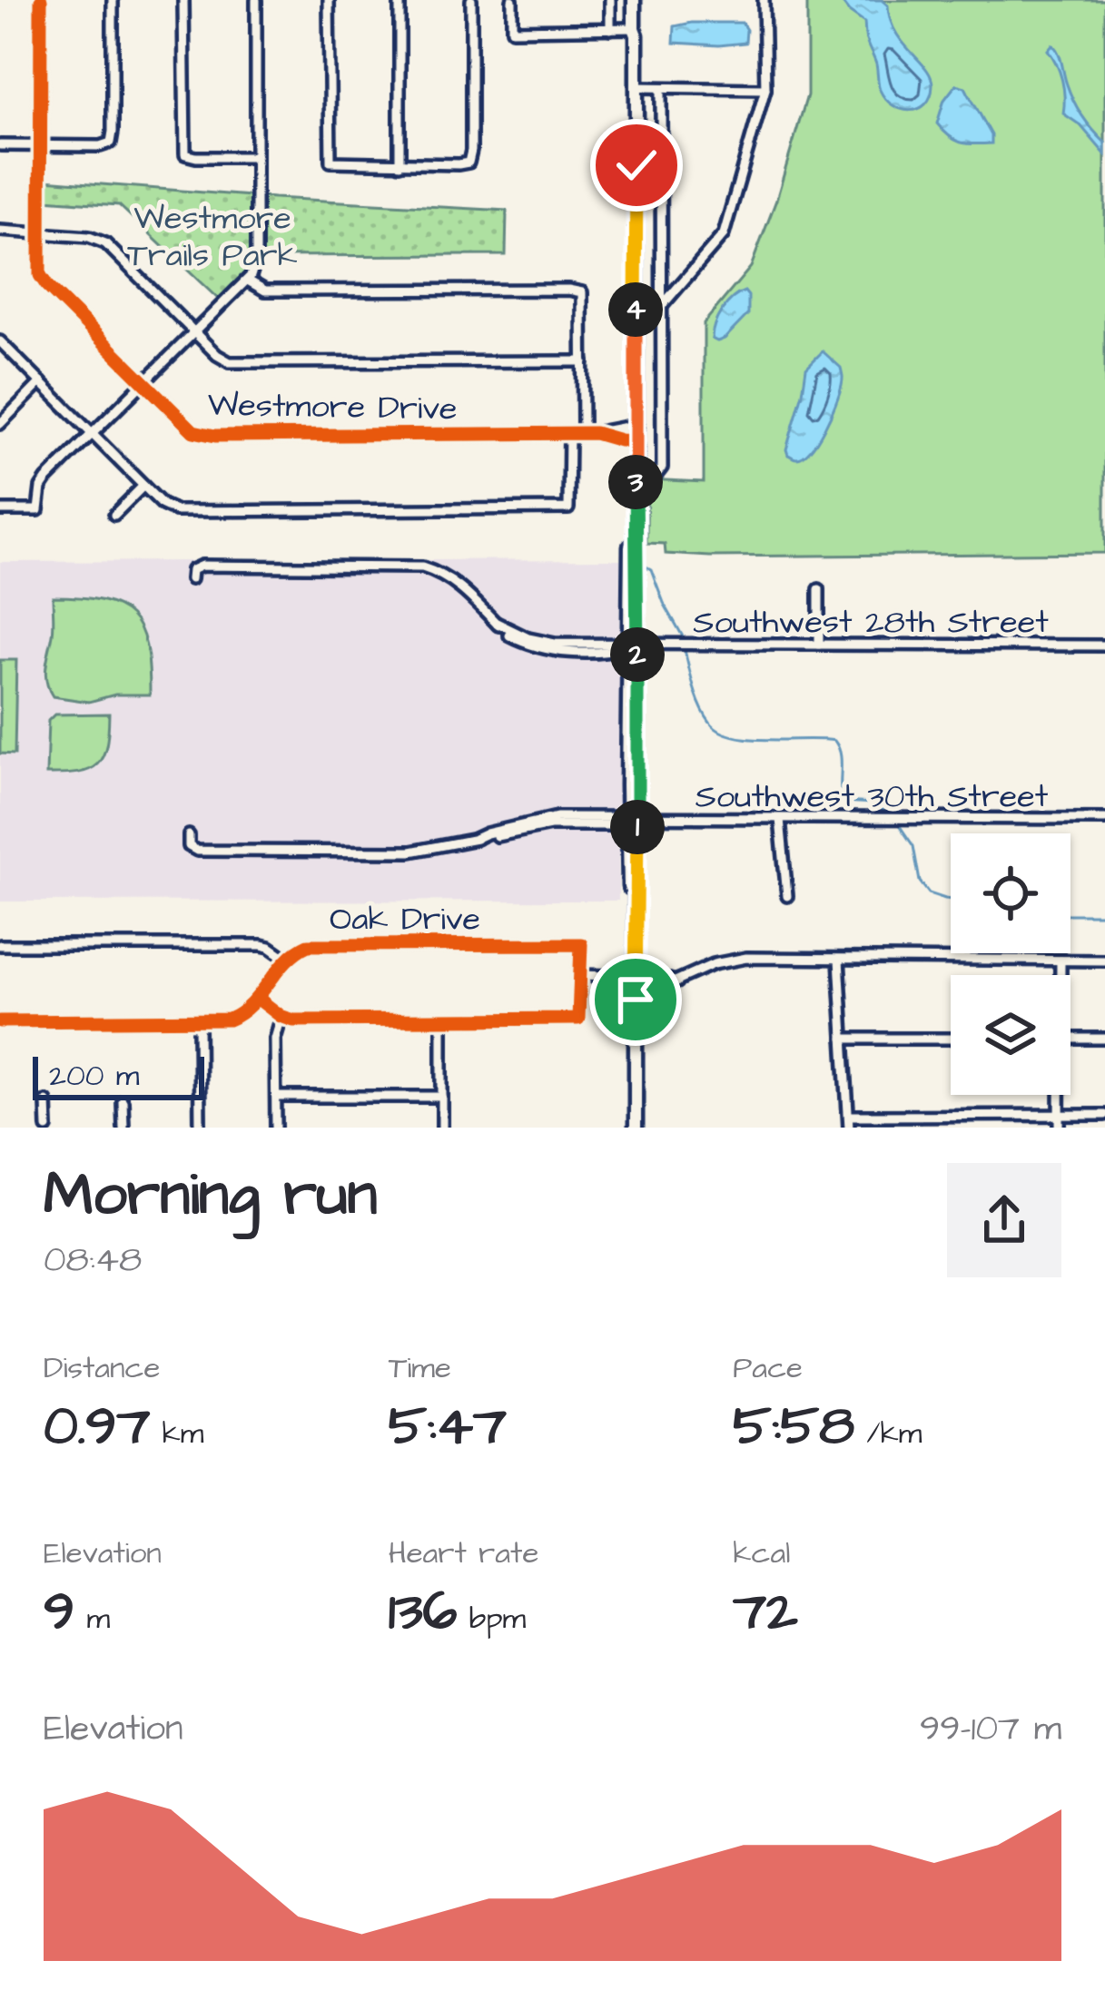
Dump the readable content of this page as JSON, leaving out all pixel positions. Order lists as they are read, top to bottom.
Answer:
{
  "streets": {
    "street": [
      "Westmore Drive",
      "Southwest 28th Street",
      "Southwest 30th Street",
      "Oak Drive"
    ]
  },
  "parks": ["Westmore Trails Park"],
  "scale_bar": "200 m",
  "page": {
    "pins": [
      "4",
      "3",
      "2",
      "1"
    ],
    "scale": "200 m",
    "heading": ["Morning run", "08:48"],
    "stats": [
      ["Distance", "0.97 km"],
      ["Time", "5:47"],
      ["Pace", "5:58 /km"],
      ["Elevation", "9 m"],
      ["Heart rate", "136 bpm"],
      ["kcal", "72"]
    ],
    "chart": ["Elevation", "99–107 m"]
  }
}
